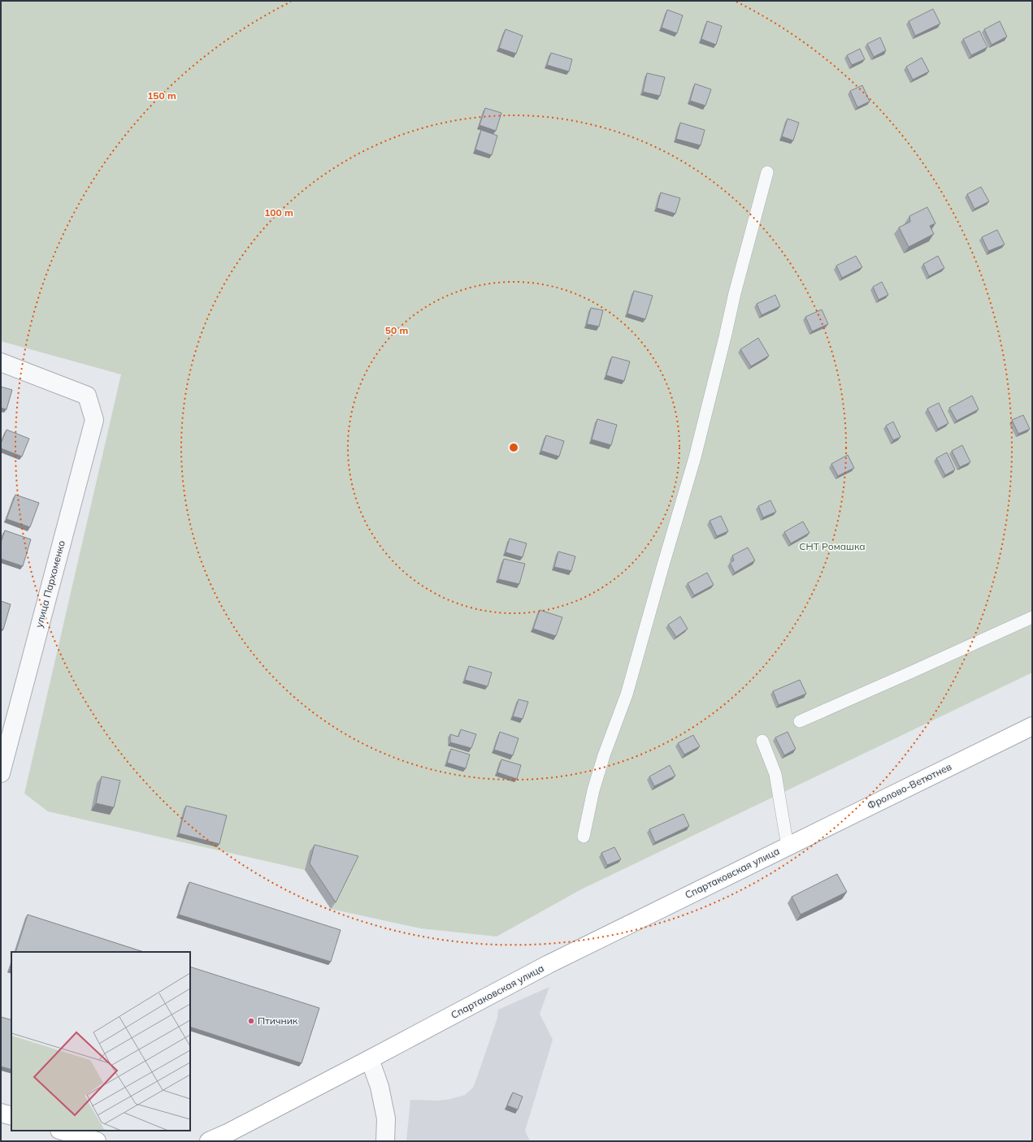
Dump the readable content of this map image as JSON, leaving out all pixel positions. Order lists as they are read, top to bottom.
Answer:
{
  "streets": {
    "main road": ["Фролово-Ветютнев", "Спартаковская улица"],
    "street": ["улица Пархоменко"]
  },
  "crossings": [
    ["Фролово-Ветютнев", "Спартаковская улица"]
  ],
  "parks": ["СНТ Ромашка"],
  "places": ["Птичник"],
  "rings": ["150 m", "100 m", "50 m"]
}
